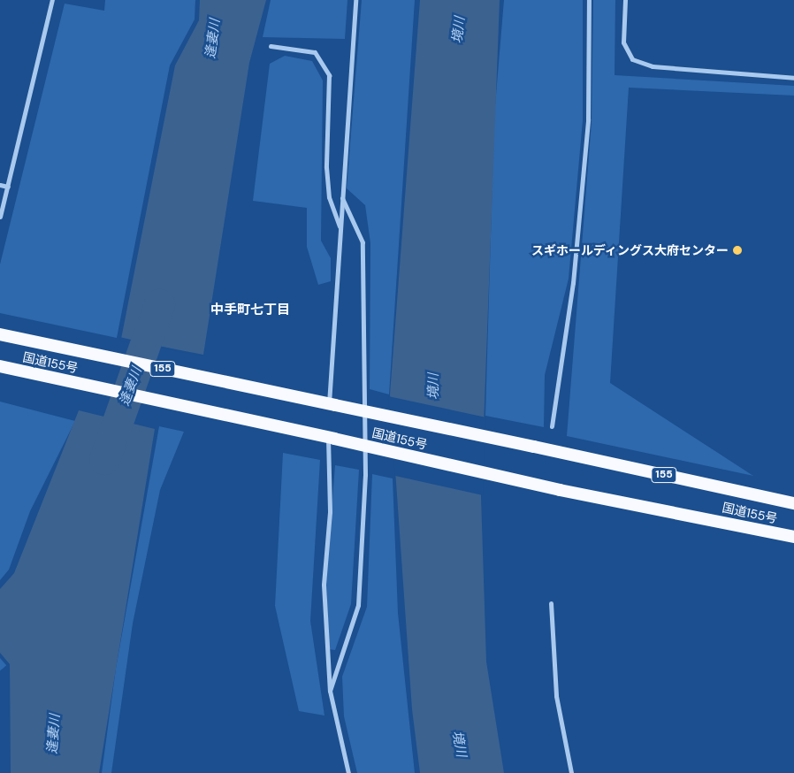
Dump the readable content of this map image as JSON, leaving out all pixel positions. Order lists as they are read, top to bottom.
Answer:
{
  "streets": {
    "highway": ["国道155号", "155"]
  },
  "districts": ["中手町七丁目"],
  "water": ["境川", "逢妻川"],
  "places": ["スギホールディングス大府センター"]
}
